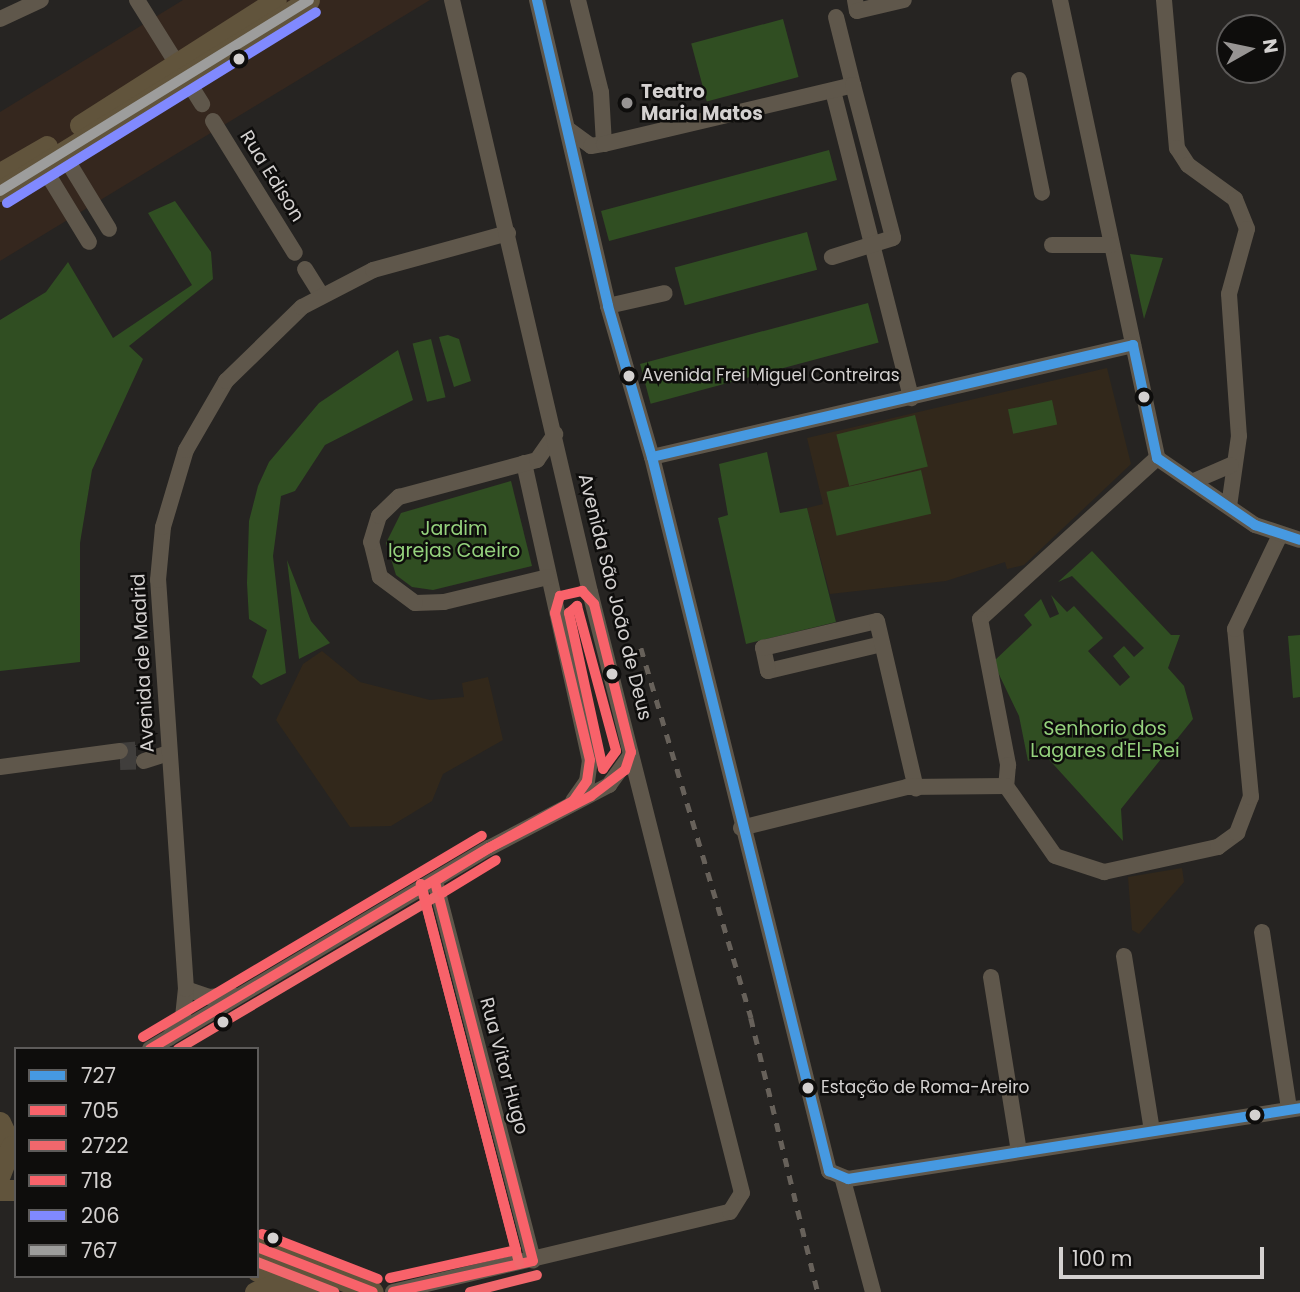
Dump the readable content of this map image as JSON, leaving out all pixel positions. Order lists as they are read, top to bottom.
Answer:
{
  "streets": {
    "street": [
      "Rua Edison",
      "Avenida São João de Deus",
      "Avenida de Madrid",
      "Rua Vitor Hugo"
    ]
  },
  "crossings": [
    ["Avenida São João de Deus", "Avenida de Madrid"],
    ["Avenida São João de Deus", "Rua Vitor Hugo"]
  ],
  "parks": ["Jardim Igrejas Caeiro", "Senhorio dos Lagares d'El-Rei"],
  "places": ["Teatro Maria Matos", "Avenida Frei Miguel Contreiras", "Estação de Roma-Areiro"],
  "lines": [
    "transit line 727",
    "transit line 767",
    "transit line 206",
    "transit line 705",
    "transit line 718",
    "transit line 2722"
  ],
  "legend": [
    "727",
    "705",
    "2722",
    "718",
    "206",
    "767"
  ],
  "scale_bar": "100 m",
  "north": "right"
}
